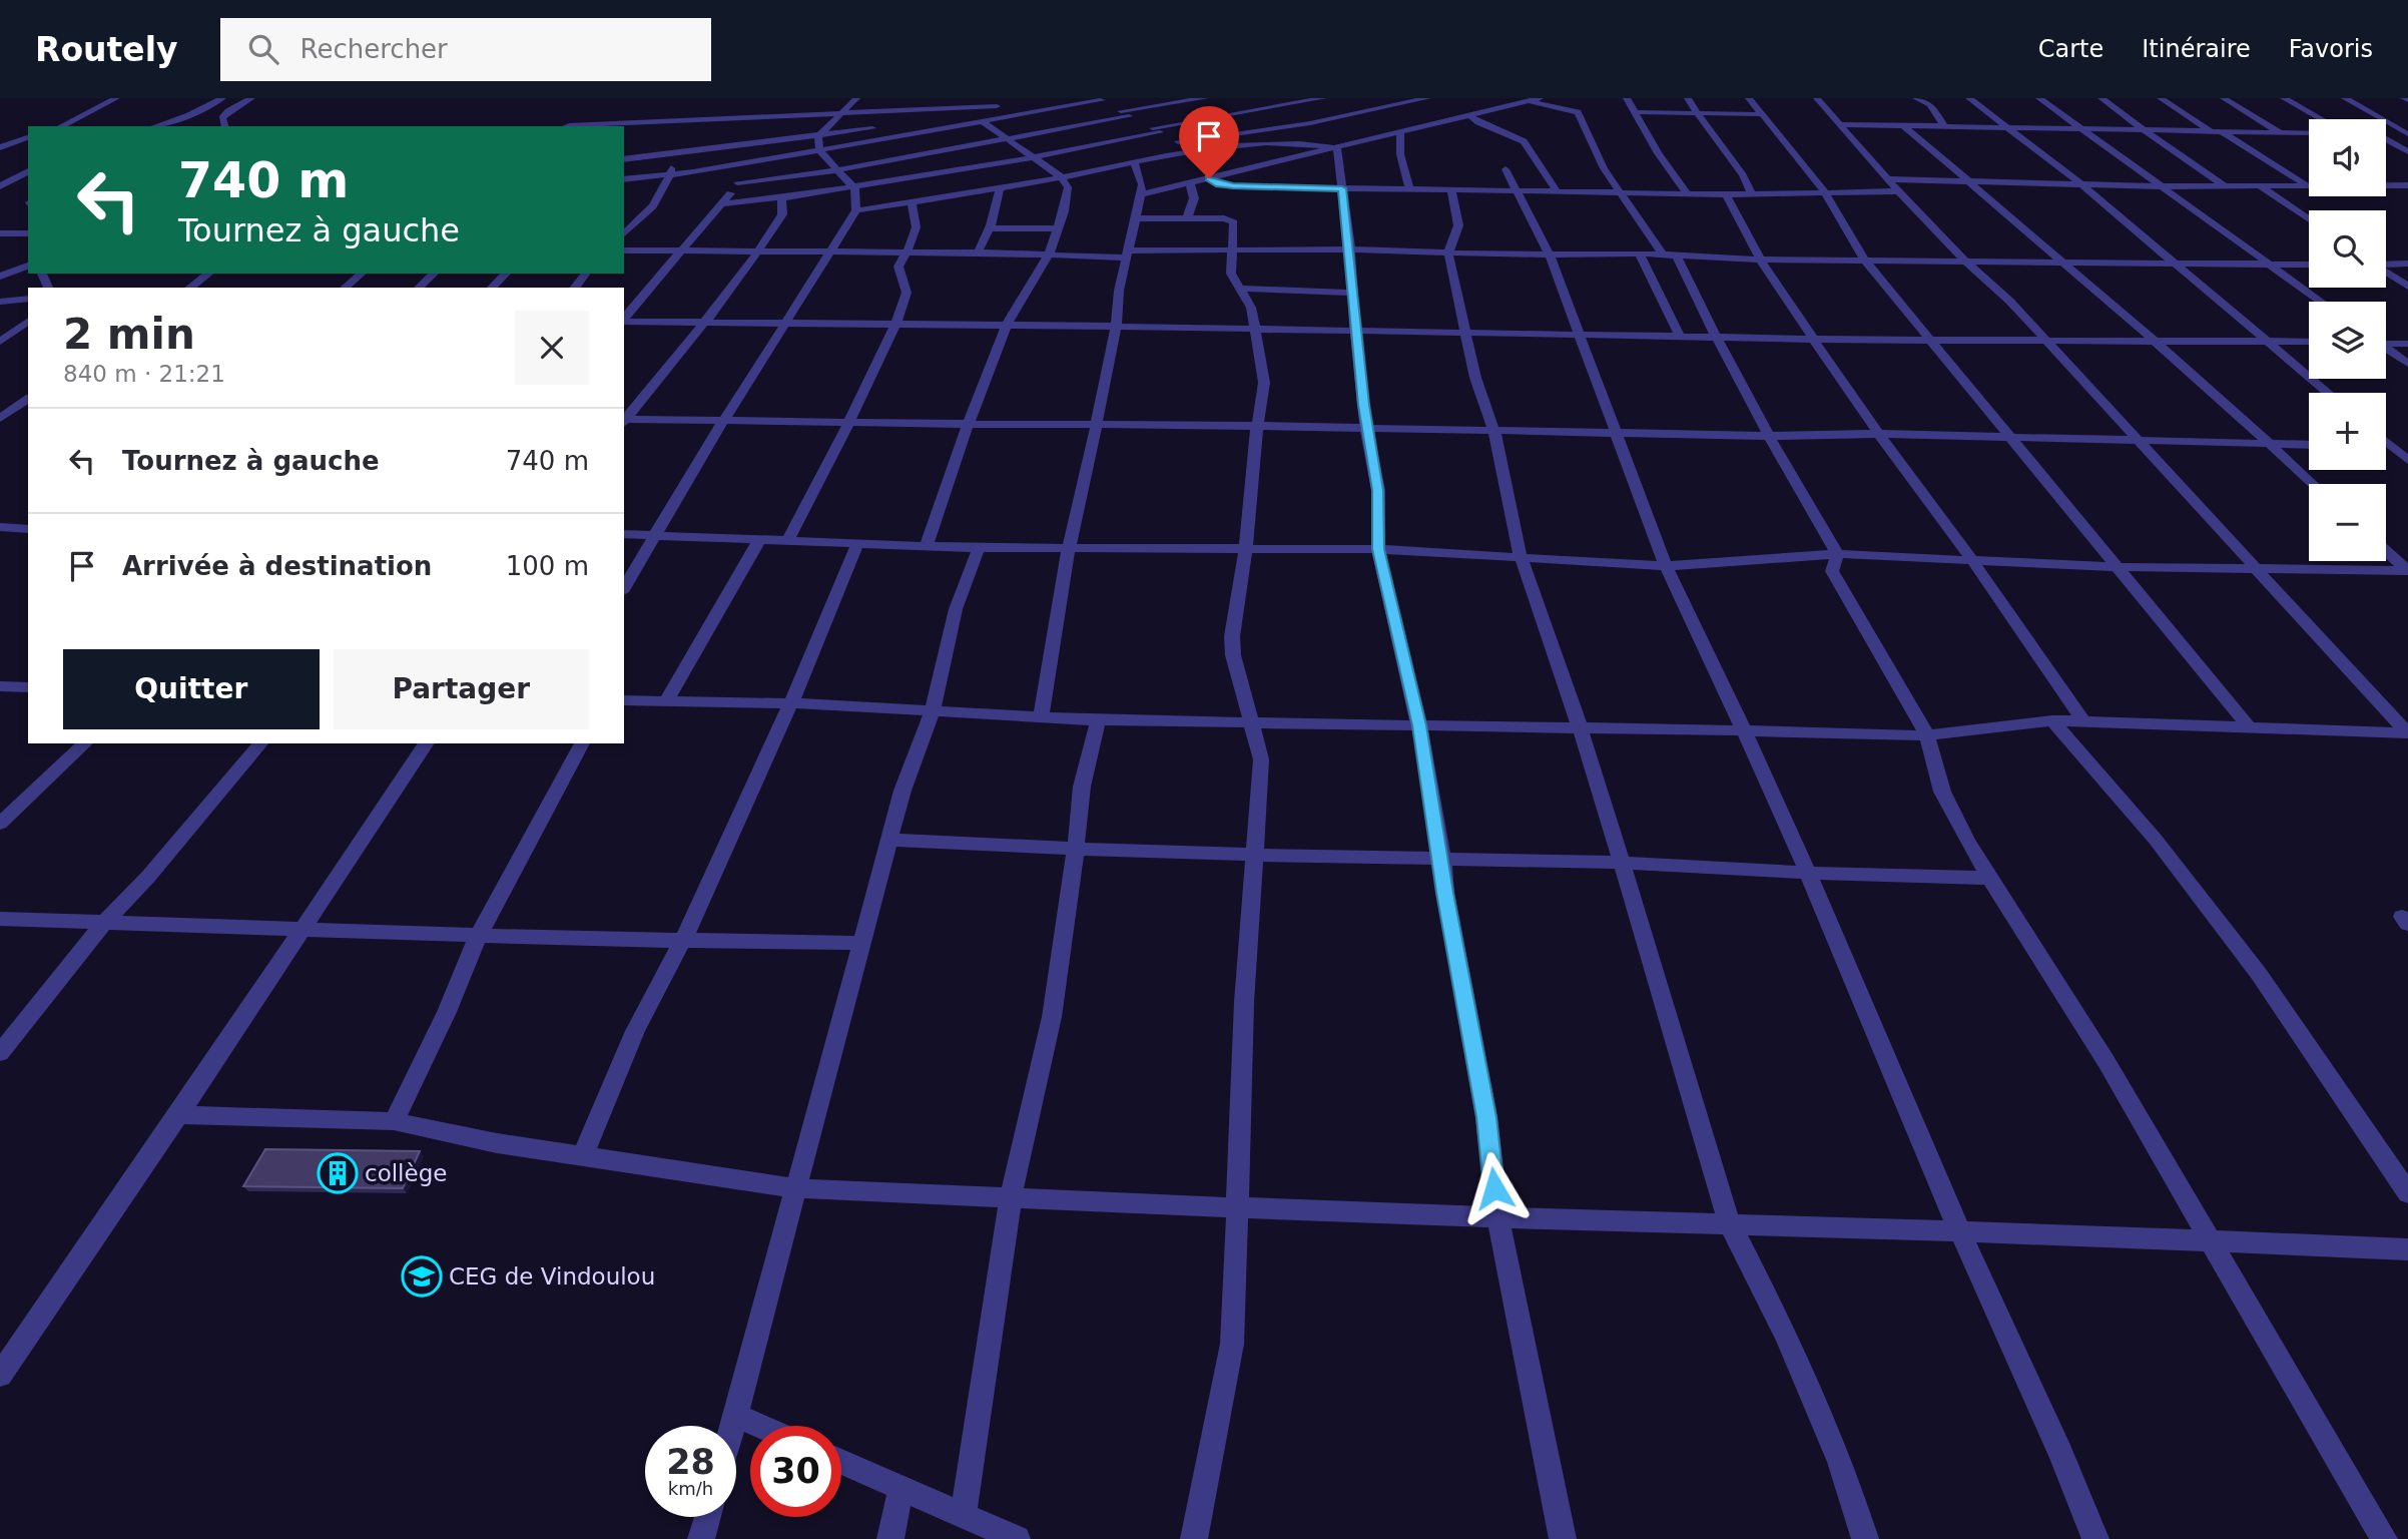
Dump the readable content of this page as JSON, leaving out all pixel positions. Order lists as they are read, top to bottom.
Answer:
{
  "places": {
    "building": ["collège"],
    "school or university": ["CEG de Vindoulou"]
  },
  "page": {
    "header": "Routely",
    "search": "Rechercher",
    "nav": ["Carte", "Itinéraire", "Favoris"],
    "map_buttons": ["+", "−"],
    "turn": ["740 m", "Tournez à gauche"],
    "heading": ["2 min", "840 m · 21:21"],
    "list": [
      {
        "name": "Tournez à gauche",
        "value": "740 m"
      },
      {
        "name": "Arrivée à destination",
        "value": "100 m"
      }
    ],
    "buttons": ["Quitter", "Partager"],
    "speed": "28 km/h",
    "limit": "30"
  }
}
